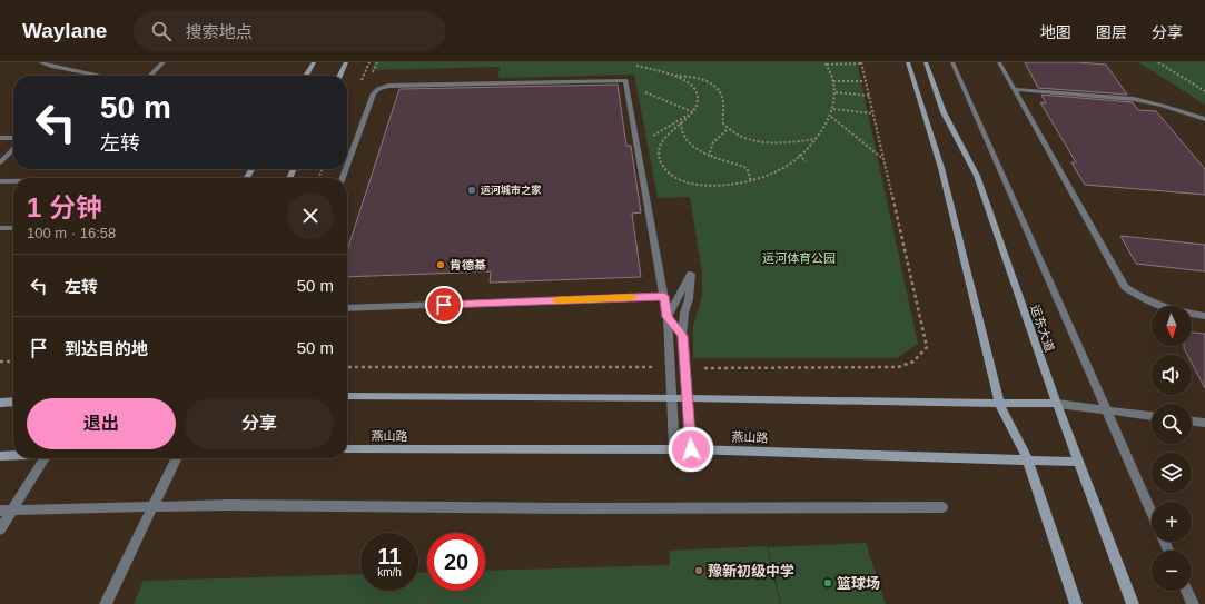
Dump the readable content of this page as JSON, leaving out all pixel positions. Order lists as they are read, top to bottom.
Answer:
{
  "streets": {
    "main road": ["运东大道", "燕山路"]
  },
  "crossings": [
    ["运东大道", "燕山路"]
  ],
  "parks": ["运河体育公园"],
  "places": [
    "运河城市之家",
    "肯德基",
    "豫新初级中学",
    "篮球场"
  ],
  "north": "bottom",
  "page": {
    "header": "Waylane",
    "search": "搜索地点",
    "nav": ["地图", "图层", "分享"],
    "turn": ["50 m", "左转"],
    "heading": ["1 分钟", "100 m · 16:58"],
    "list": [
      {
        "name": "左转",
        "value": "50 m"
      },
      {
        "name": "到达目的地",
        "value": "50 m"
      }
    ],
    "map_buttons": ["+", "−"],
    "buttons": ["退出", "分享"],
    "speed": "11 km/h",
    "limit": "20"
  }
}
